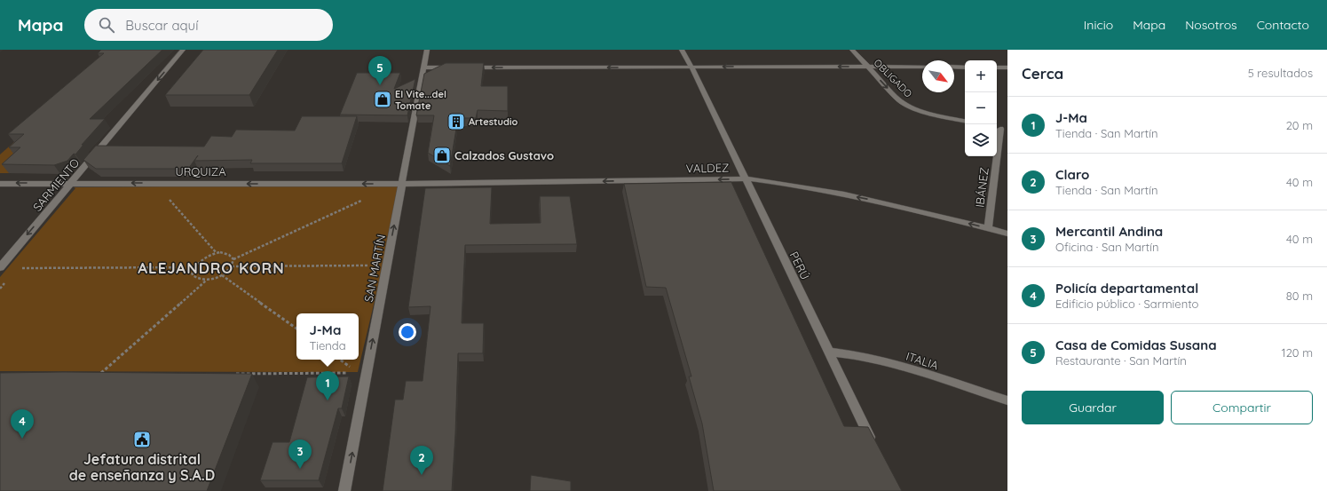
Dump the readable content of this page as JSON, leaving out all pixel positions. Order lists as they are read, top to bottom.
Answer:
{
  "streets": {
    "street": [
      "OBLIGADO",
      "VALDEZ",
      "URQUIZA",
      "SARMIENTO",
      "IBÁNEZ",
      "PERÚ",
      "SAN MARTÍN",
      "ITALIA"
    ]
  },
  "crossings": [
    ["VALDEZ", "URQUIZA"],
    ["VALDEZ", "IBÁNEZ"],
    ["VALDEZ", "PERÚ"],
    ["VALDEZ", "SAN MARTÍN"],
    ["URQUIZA", "SARMIENTO"],
    ["URQUIZA", "SAN MARTÍN"],
    ["PERÚ", "ITALIA"]
  ],
  "one_way": [
    "OBLIGADO",
    "VALDEZ",
    "URQUIZA",
    "SARMIENTO",
    "SAN MARTÍN"
  ],
  "districts": ["ALEJANDRO KORN"],
  "places": {
    "shop": ["El Vite...del Tomate", "Calzados Gustavo"],
    "building": ["Artestudio"],
    "public building": ["Jefatura distrital de enseñanza y S.A.D"]
  },
  "north": "bottom right",
  "page": {
    "header": "Mapa",
    "search": "Buscar aquí",
    "nav": [
      "Inicio",
      "Mapa",
      "Nosotros",
      "Contacto"
    ],
    "heading": ["Cerca", "5 resultados"],
    "pins": [
      "5",
      "1",
      "4",
      "3",
      "2"
    ],
    "map_buttons": ["+", "−"],
    "list": [
      {
        "mark": "1",
        "name": "J-Ma",
        "note": "Tienda · San Martín",
        "value": "20 m"
      },
      {
        "mark": "2",
        "name": "Claro",
        "note": "Tienda · San Martín",
        "value": "40 m"
      },
      {
        "mark": "3",
        "name": "Mercantil Andina",
        "note": "Oficina · San Martín",
        "value": "40 m"
      },
      {
        "mark": "4",
        "name": "Policía departamental",
        "note": "Edificio público · Sarmiento",
        "value": "80 m"
      },
      {
        "mark": "5",
        "name": "Casa de Comidas Susana",
        "note": "Restaurante · San Martín",
        "value": "120 m"
      }
    ],
    "popup": ["J-Ma", "Tienda"],
    "buttons": ["Guardar", "Compartir"]
  }
}
